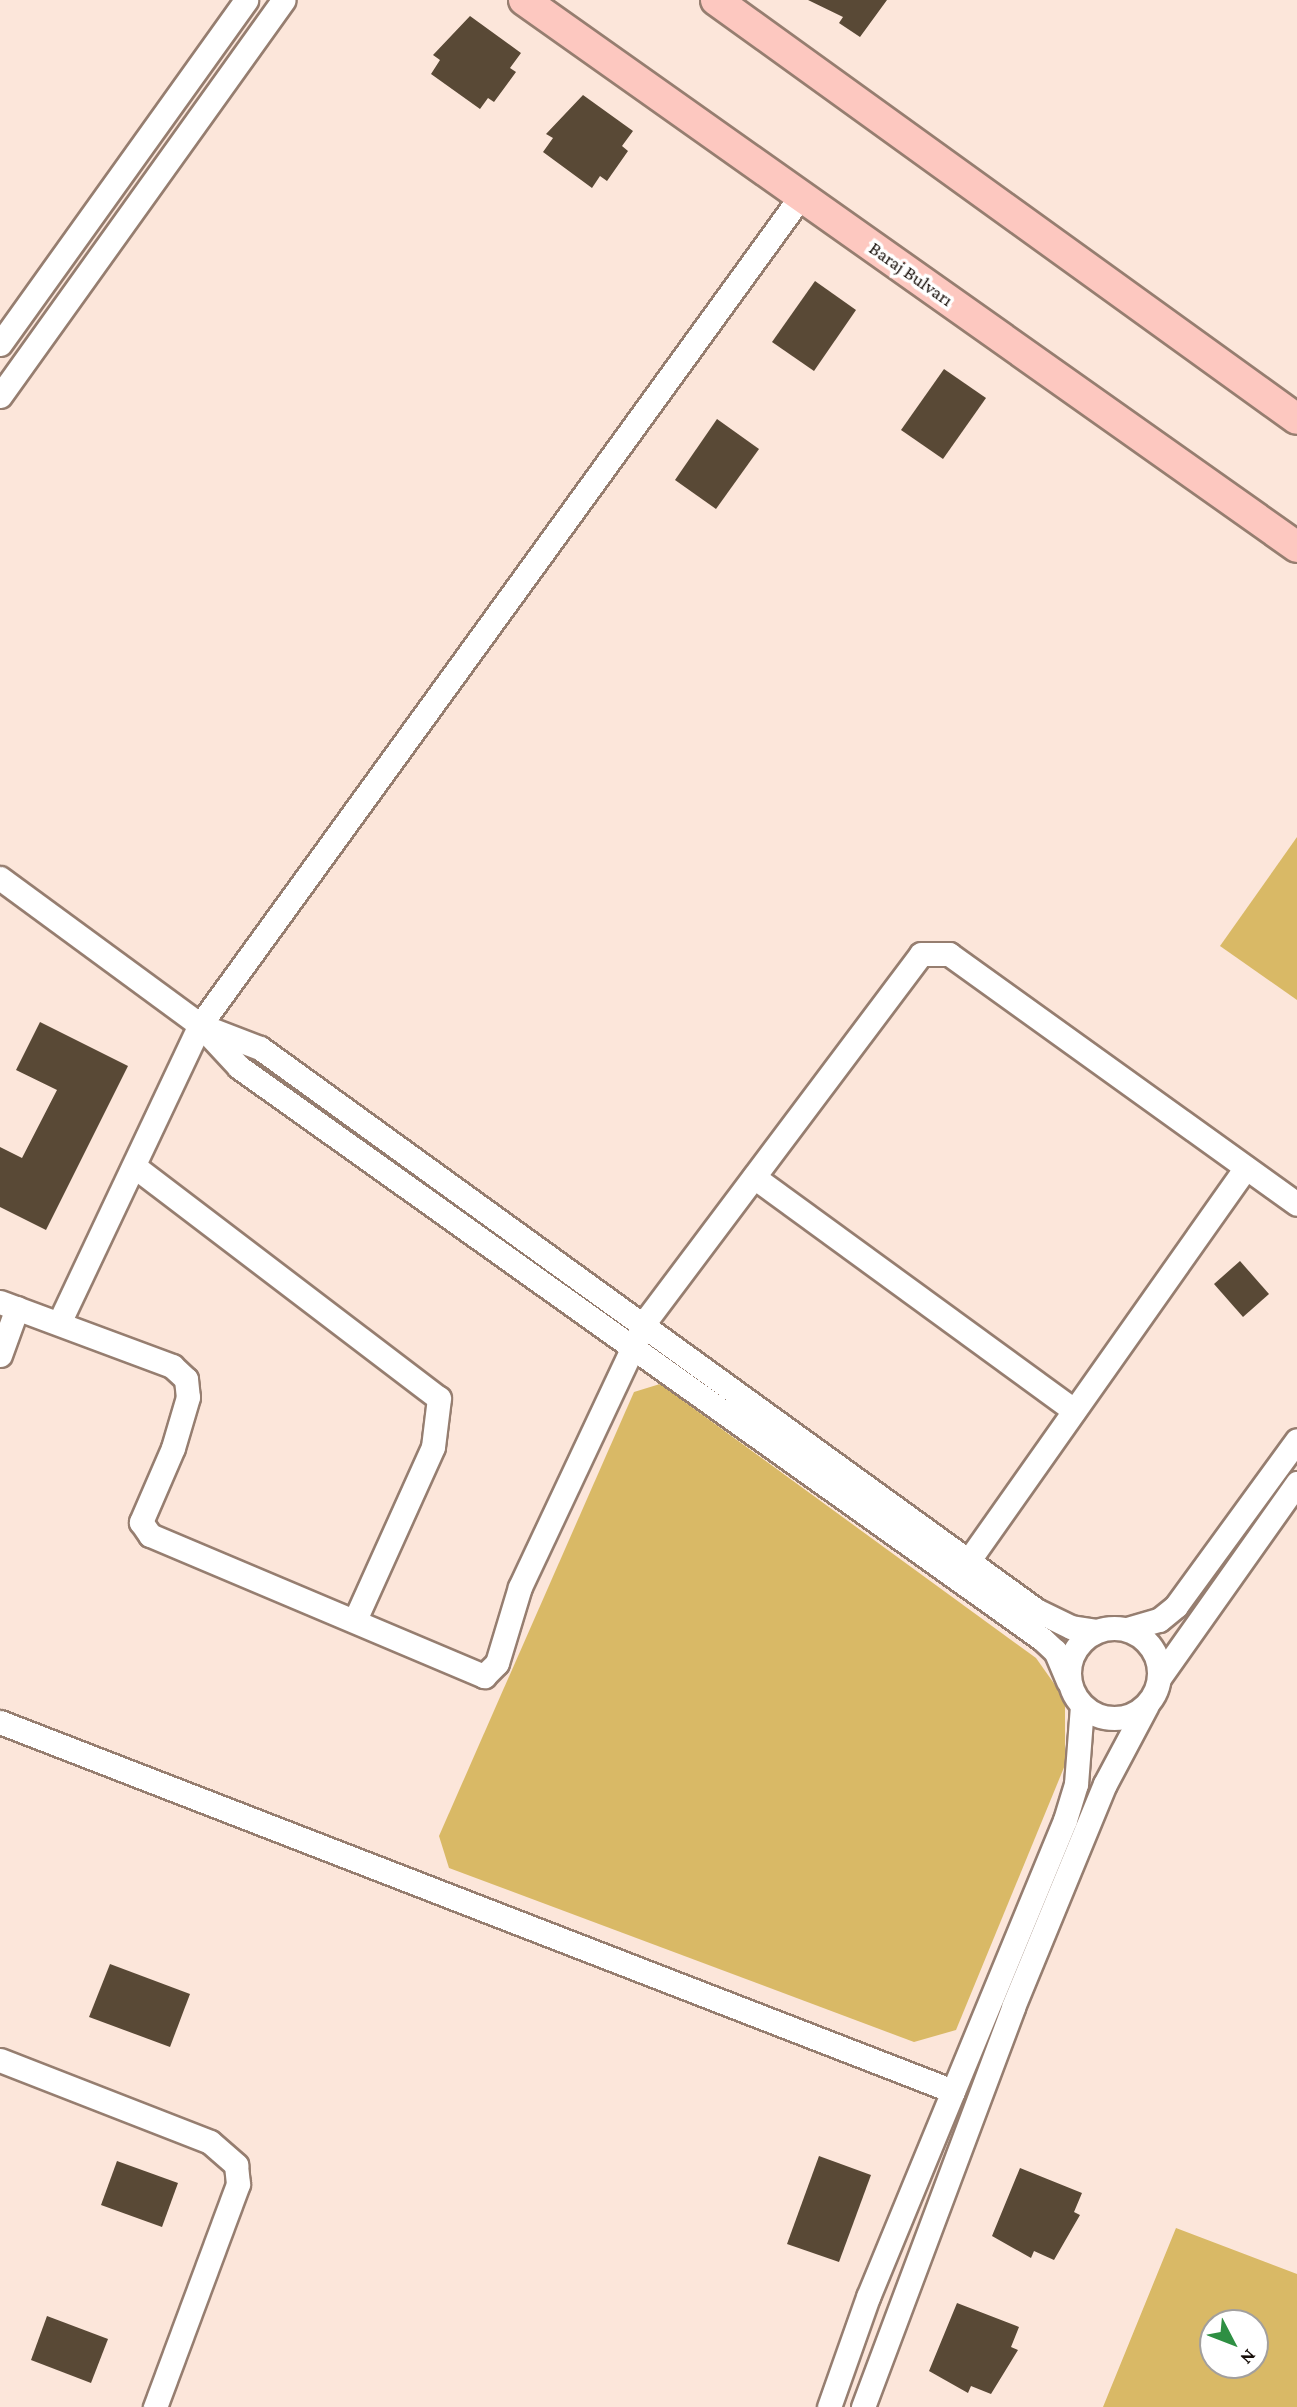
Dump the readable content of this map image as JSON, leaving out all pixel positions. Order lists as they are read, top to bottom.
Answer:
{
  "streets": {
    "main road": ["Baraj Bulvarı"]
  },
  "north": "bottom right"
}
